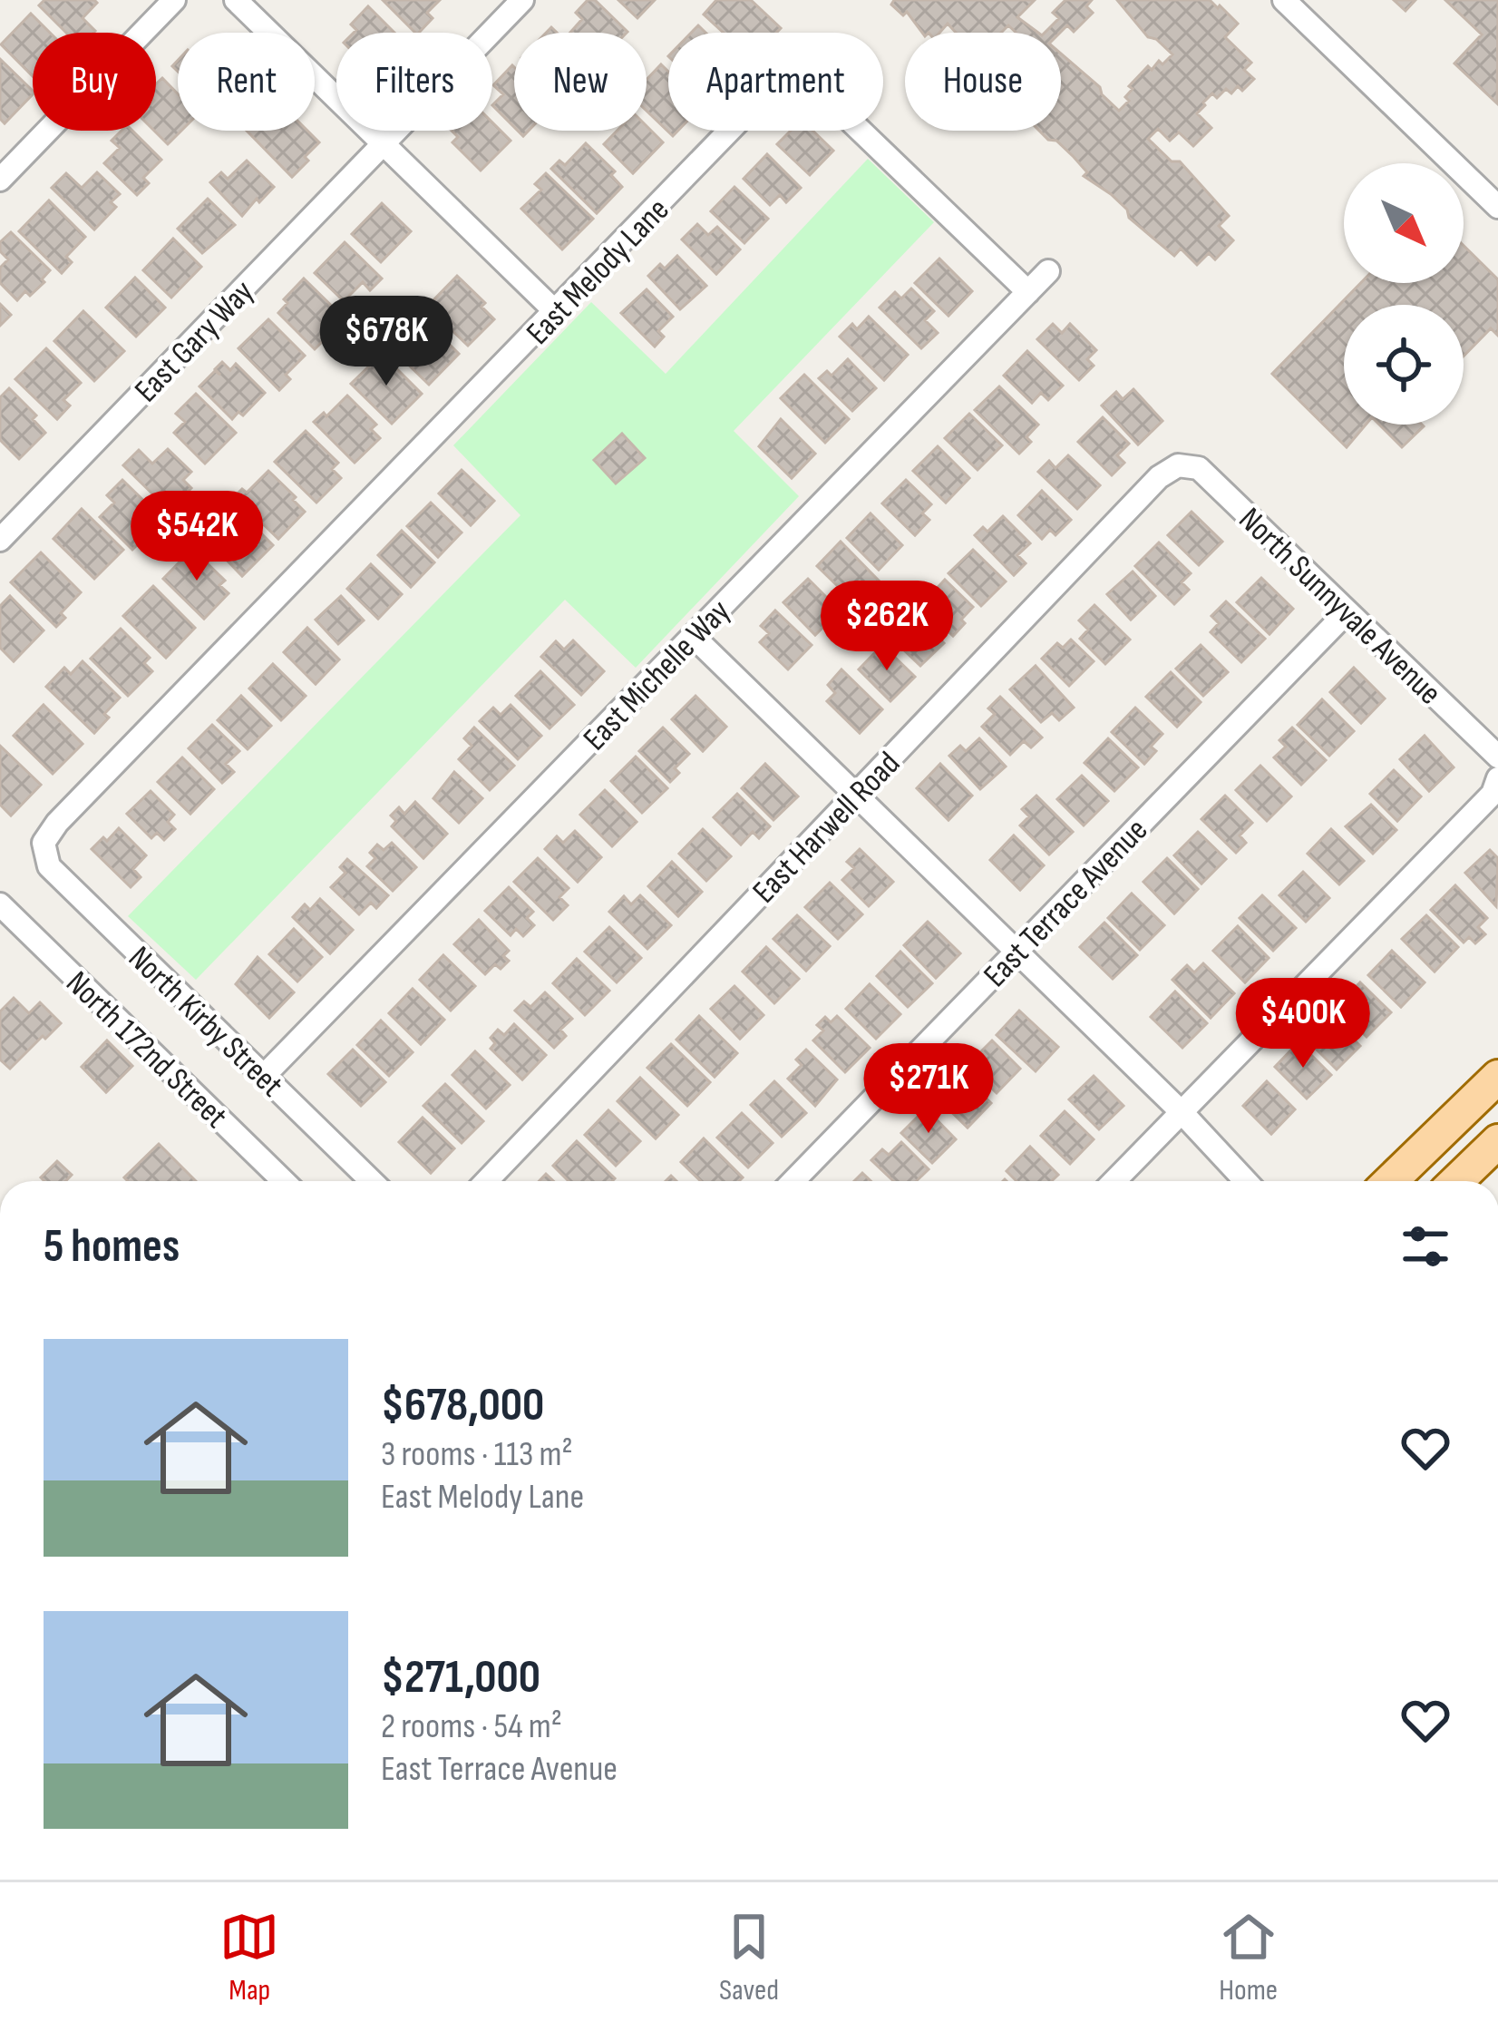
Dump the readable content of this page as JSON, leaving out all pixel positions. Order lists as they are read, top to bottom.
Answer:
{
  "streets": {
    "street": [
      "East Melody Lane",
      "East Gary Way",
      "North Sunnyvale Avenue",
      "East Michelle Way",
      "East Harwell Road",
      "East Terrace Avenue",
      "North Kirby Street",
      "North 172nd Street"
    ]
  },
  "crossings": [
    ["East Melody Lane", "East Michelle Way"],
    ["East Melody Lane", "North Kirby Street"],
    ["North Sunnyvale Avenue", "East Harwell Road"],
    ["North Sunnyvale Avenue", "East Terrace Avenue"],
    ["East Michelle Way", "North Kirby Street"]
  ],
  "north": "bottom right",
  "page": {
    "chip": [
      "Buy",
      "Rent",
      "Filters",
      "New",
      "Apartment",
      "House"
    ],
    "price": [
      "$678K",
      "$542K",
      "$262K",
      "$400K",
      "$271K"
    ],
    "heading": "5 homes",
    "list": [
      {
        "name": "$678,000",
        "note": "3 rooms · 113 m² · East Melody Lane"
      },
      {
        "name": "$271,000",
        "note": "2 rooms · 54 m² · East Terrace Avenue"
      }
    ],
    "tabs": ["Map", "Saved", "Home"]
  }
}
